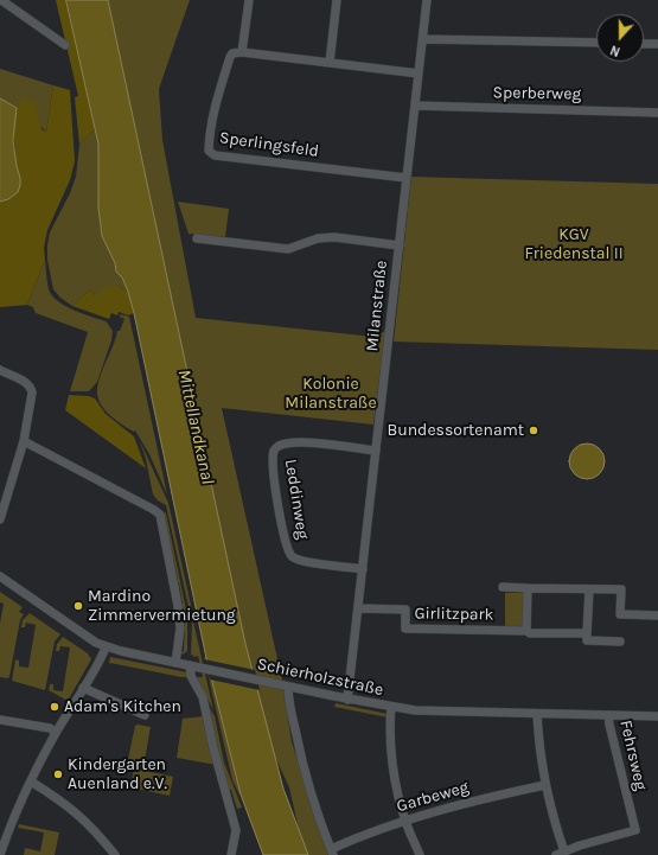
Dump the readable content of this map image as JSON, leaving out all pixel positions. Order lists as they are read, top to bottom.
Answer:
{
  "streets": {
    "street": [
      "Sperberweg",
      "Sperlingsfeld",
      "Milanstraße",
      "Leddinweg",
      "Girlitzpark",
      "Schierholzstraße",
      "Fehrsweg",
      "Garbeweg"
    ]
  },
  "crossings": [
    ["Sperberweg", "Milanstraße"],
    ["Sperlingsfeld", "Milanstraße"],
    ["Milanstraße", "Leddinweg"],
    ["Milanstraße", "Girlitzpark"],
    ["Milanstraße", "Schierholzstraße"],
    ["Schierholzstraße", "Fehrsweg"]
  ],
  "water": ["Mittellandkanal"],
  "parks": ["KGV Friedenstal II", "Kolonie Milanstraße"],
  "places": [
    "Bundessortenamt",
    "Mardino Zimmervermietung",
    "Adam's Kitchen",
    "Kindergarten Auenland e.V."
  ],
  "north": "bottom"
}
